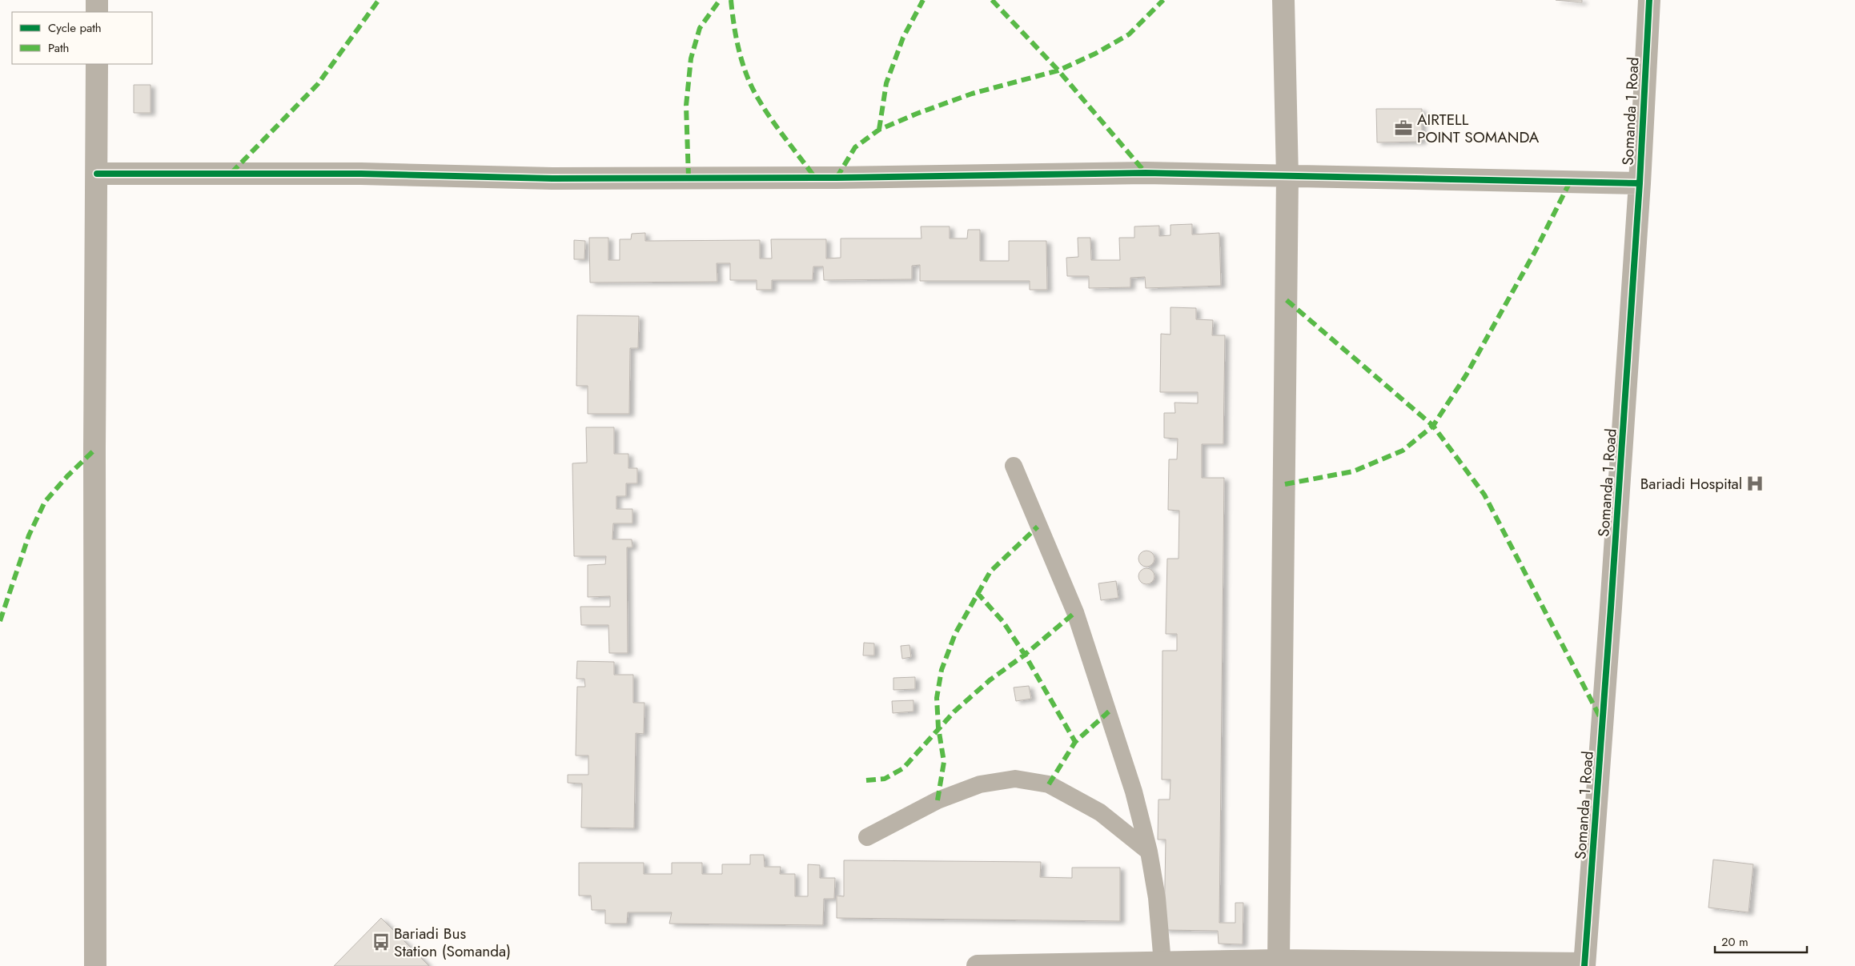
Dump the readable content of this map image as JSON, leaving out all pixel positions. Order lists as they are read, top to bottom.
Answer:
{
  "streets": {
    "street": ["Somanda 1 Road"]
  },
  "places": {
    "office": ["AIRTELL POINT SOMANDA"],
    "hospital": ["Bariadi Hospital"],
    "bus stop": ["Bariadi Bus Station (Somanda)"]
  },
  "legend": ["Cycle path", "Path"],
  "scale_bar": "20 m"
}
